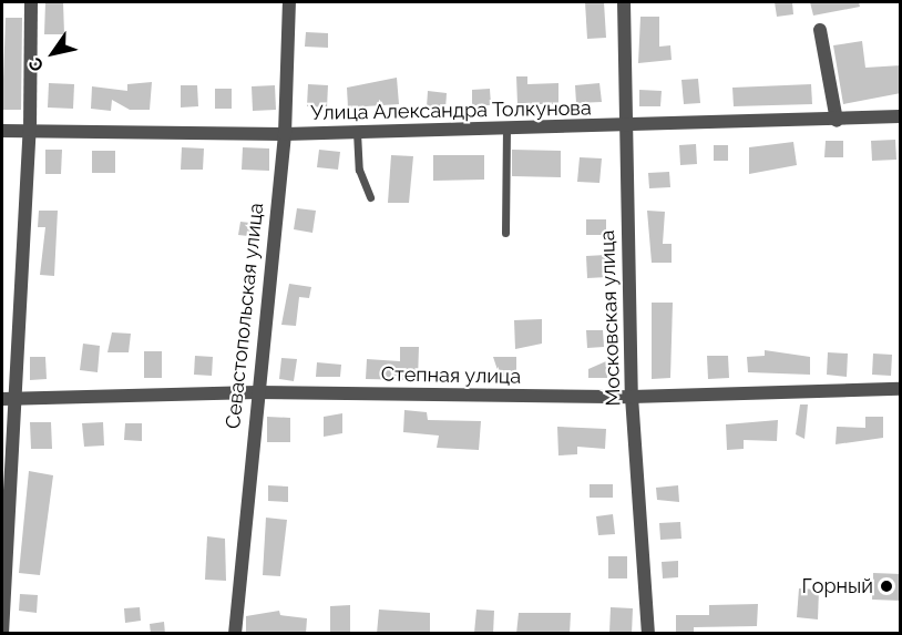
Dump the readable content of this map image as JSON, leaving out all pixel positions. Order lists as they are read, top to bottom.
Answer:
{
  "streets": {
    "street": [
      "Улица Александра Толкунова",
      "Севастопольская улица",
      "Московская улица",
      "Степная улица"
    ]
  },
  "crossings": [
    ["Улица Александра Толкунова", "Севастопольская улица"],
    ["Улица Александра Толкунова", "Московская улица"],
    ["Севастопольская улица", "Степная улица"],
    ["Московская улица", "Степная улица"]
  ],
  "places": ["Горный"],
  "north": "bottom left"
}
